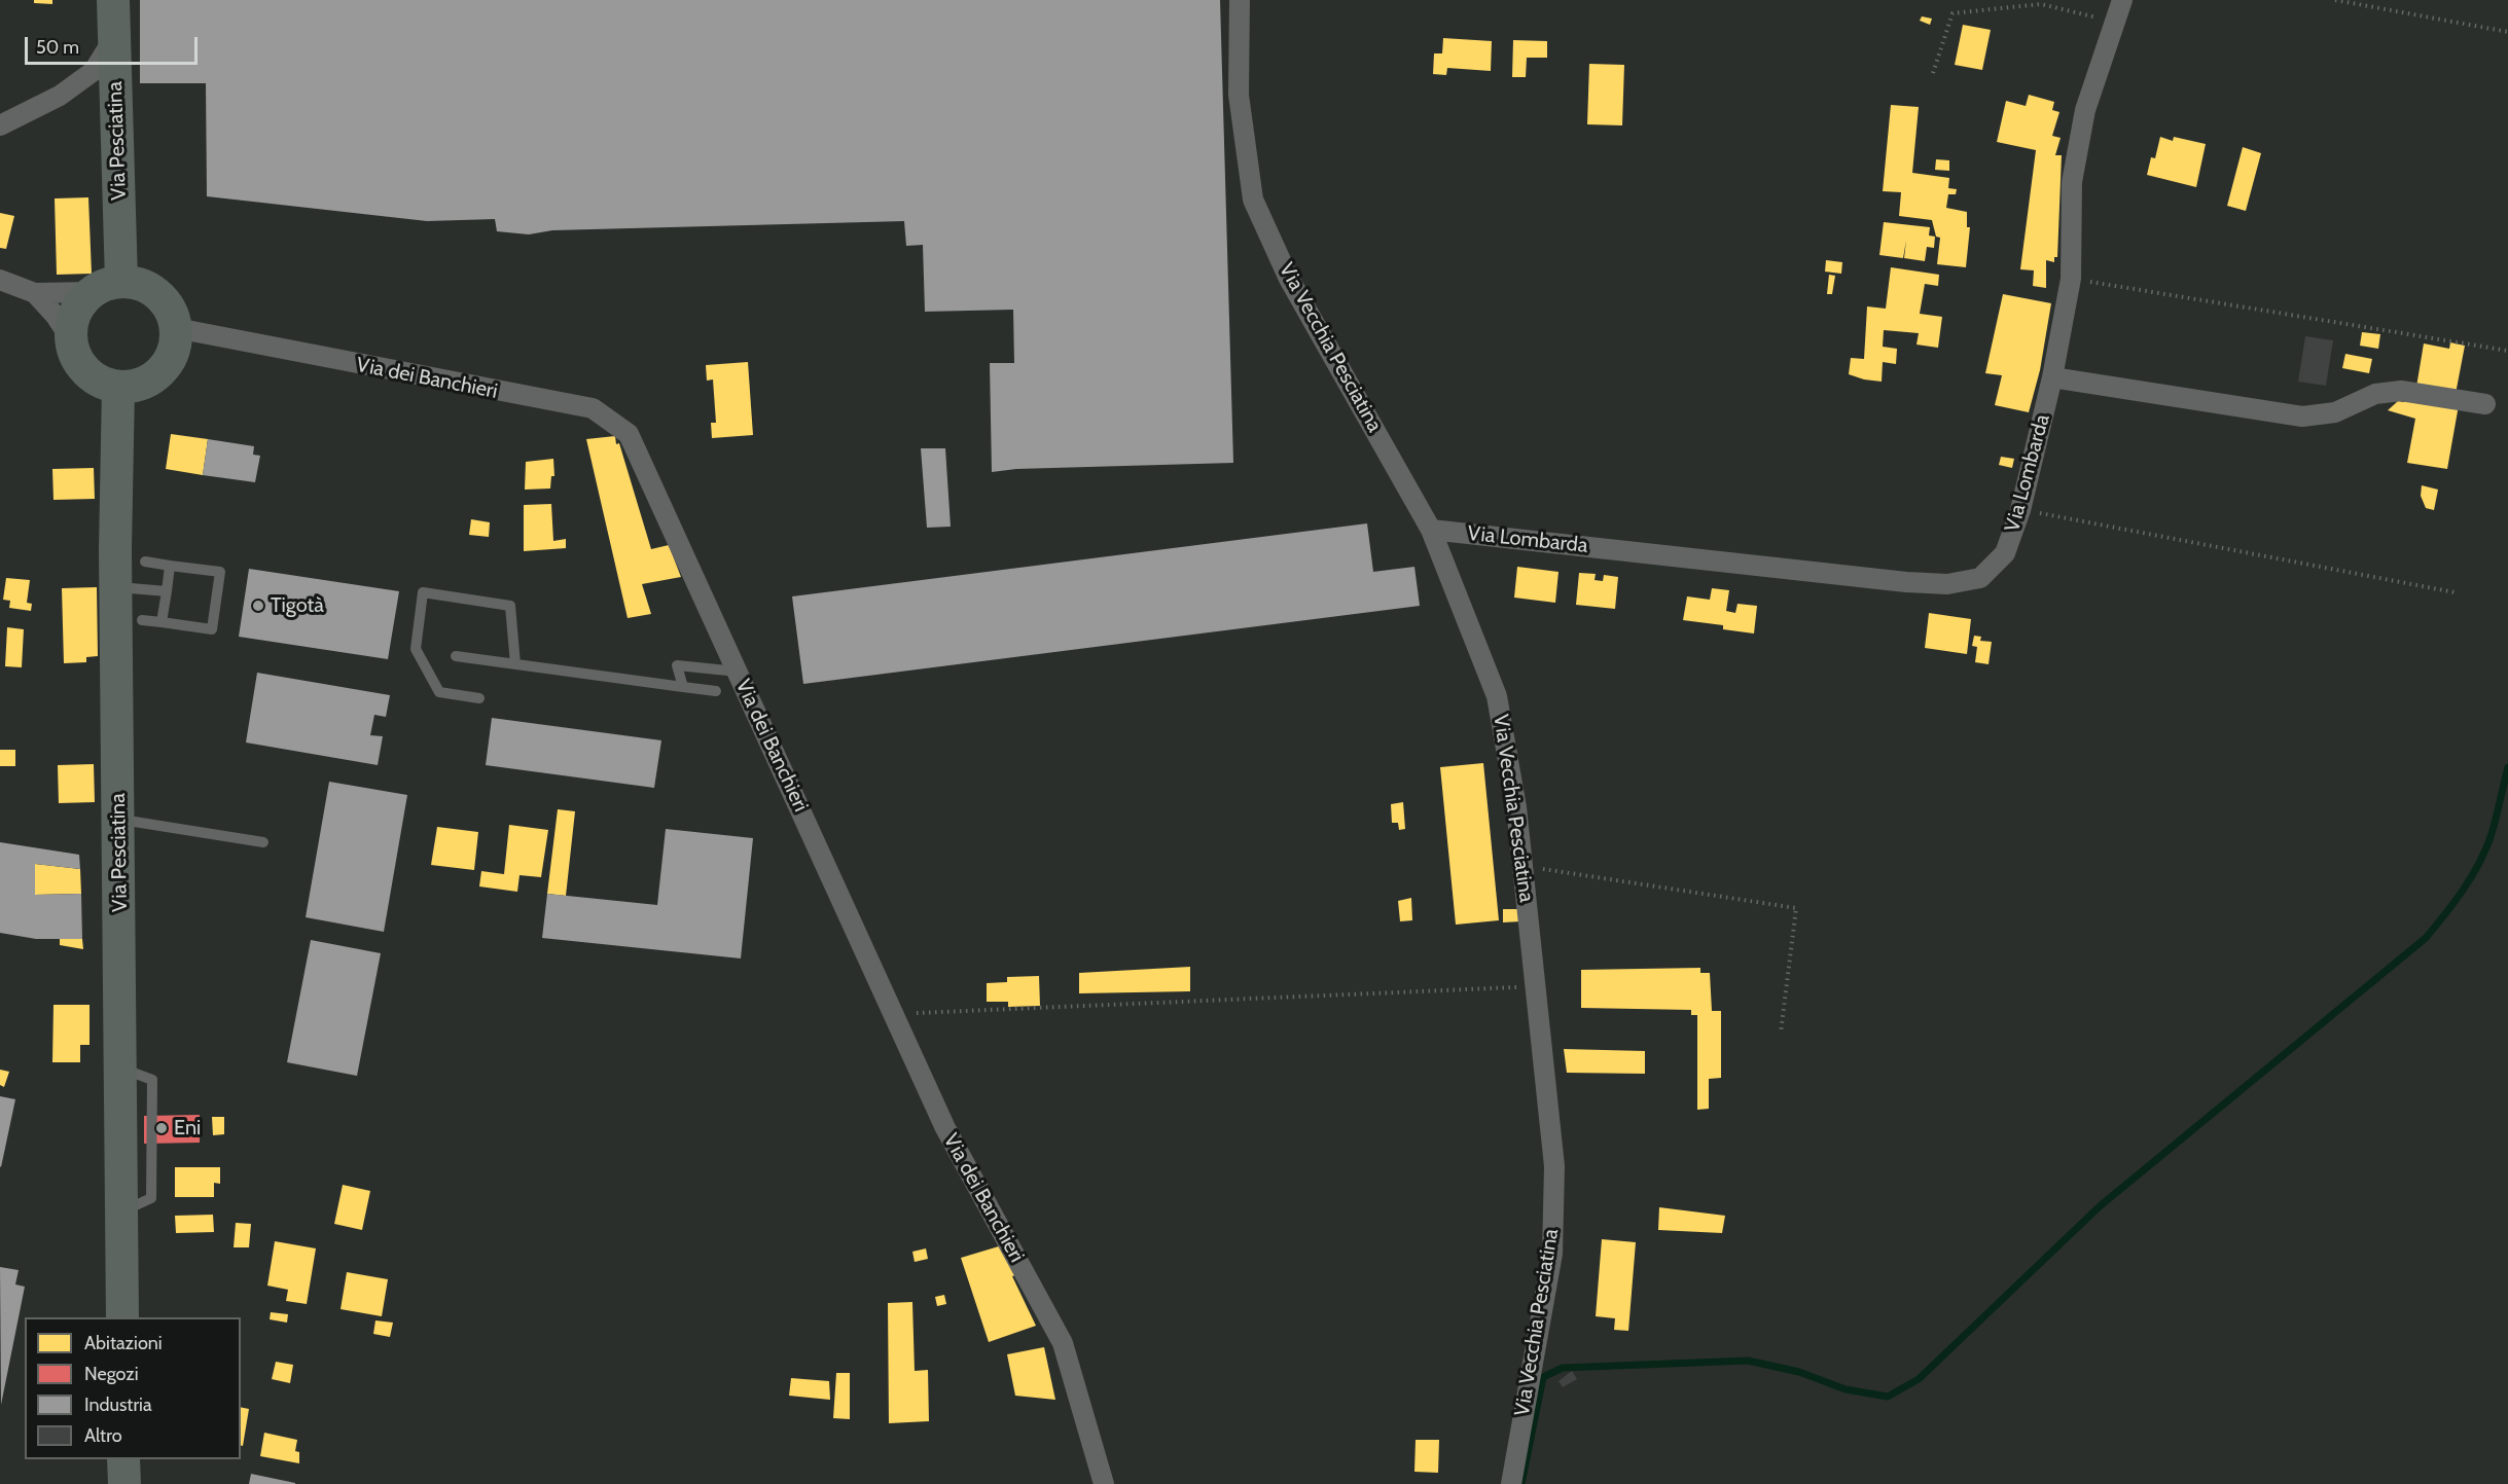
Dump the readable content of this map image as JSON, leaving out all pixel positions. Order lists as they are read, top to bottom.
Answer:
{
  "streets": {
    "main road": ["Via Pesciatina"],
    "street": ["Via Vecchia Pesciatina", "Via dei Banchieri", "Via Lombarda"]
  },
  "crossings": [
    ["Via Pesciatina", "Via dei Banchieri"],
    ["Via Vecchia Pesciatina", "Via Lombarda"]
  ],
  "places": ["Tigotà", "Eni"],
  "legend": [
    "Abitazioni",
    "Negozi",
    "Industria",
    "Altro"
  ],
  "scale_bar": "50 m"
}
